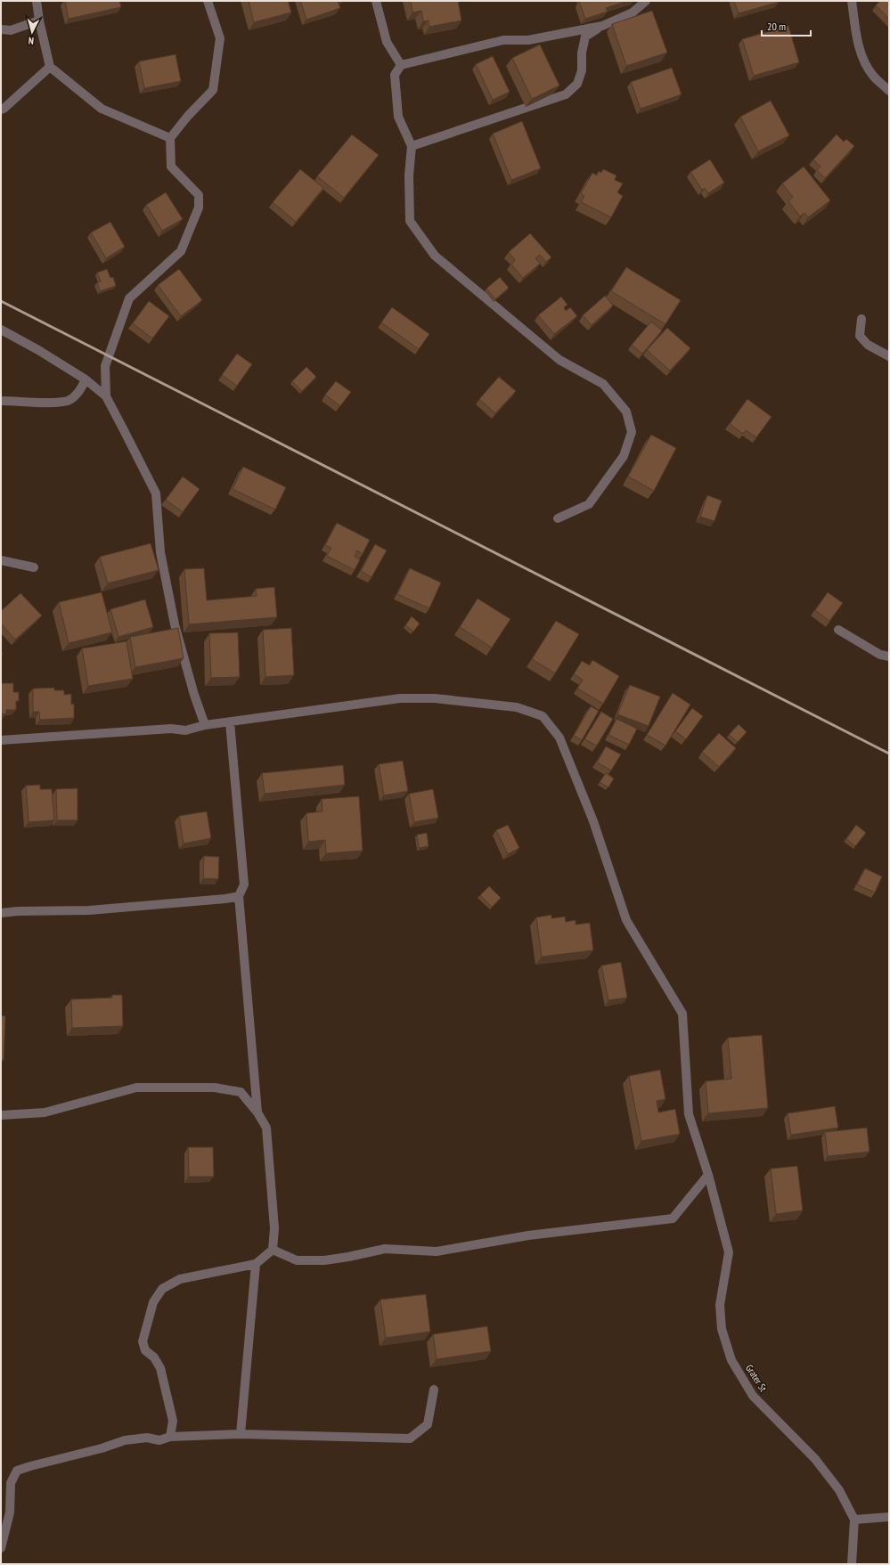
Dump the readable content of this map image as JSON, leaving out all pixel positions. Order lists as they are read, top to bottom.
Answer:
{
  "streets": {
    "street": ["Grater St"]
  },
  "scale_bar": "20 m",
  "north": "bottom"
}
